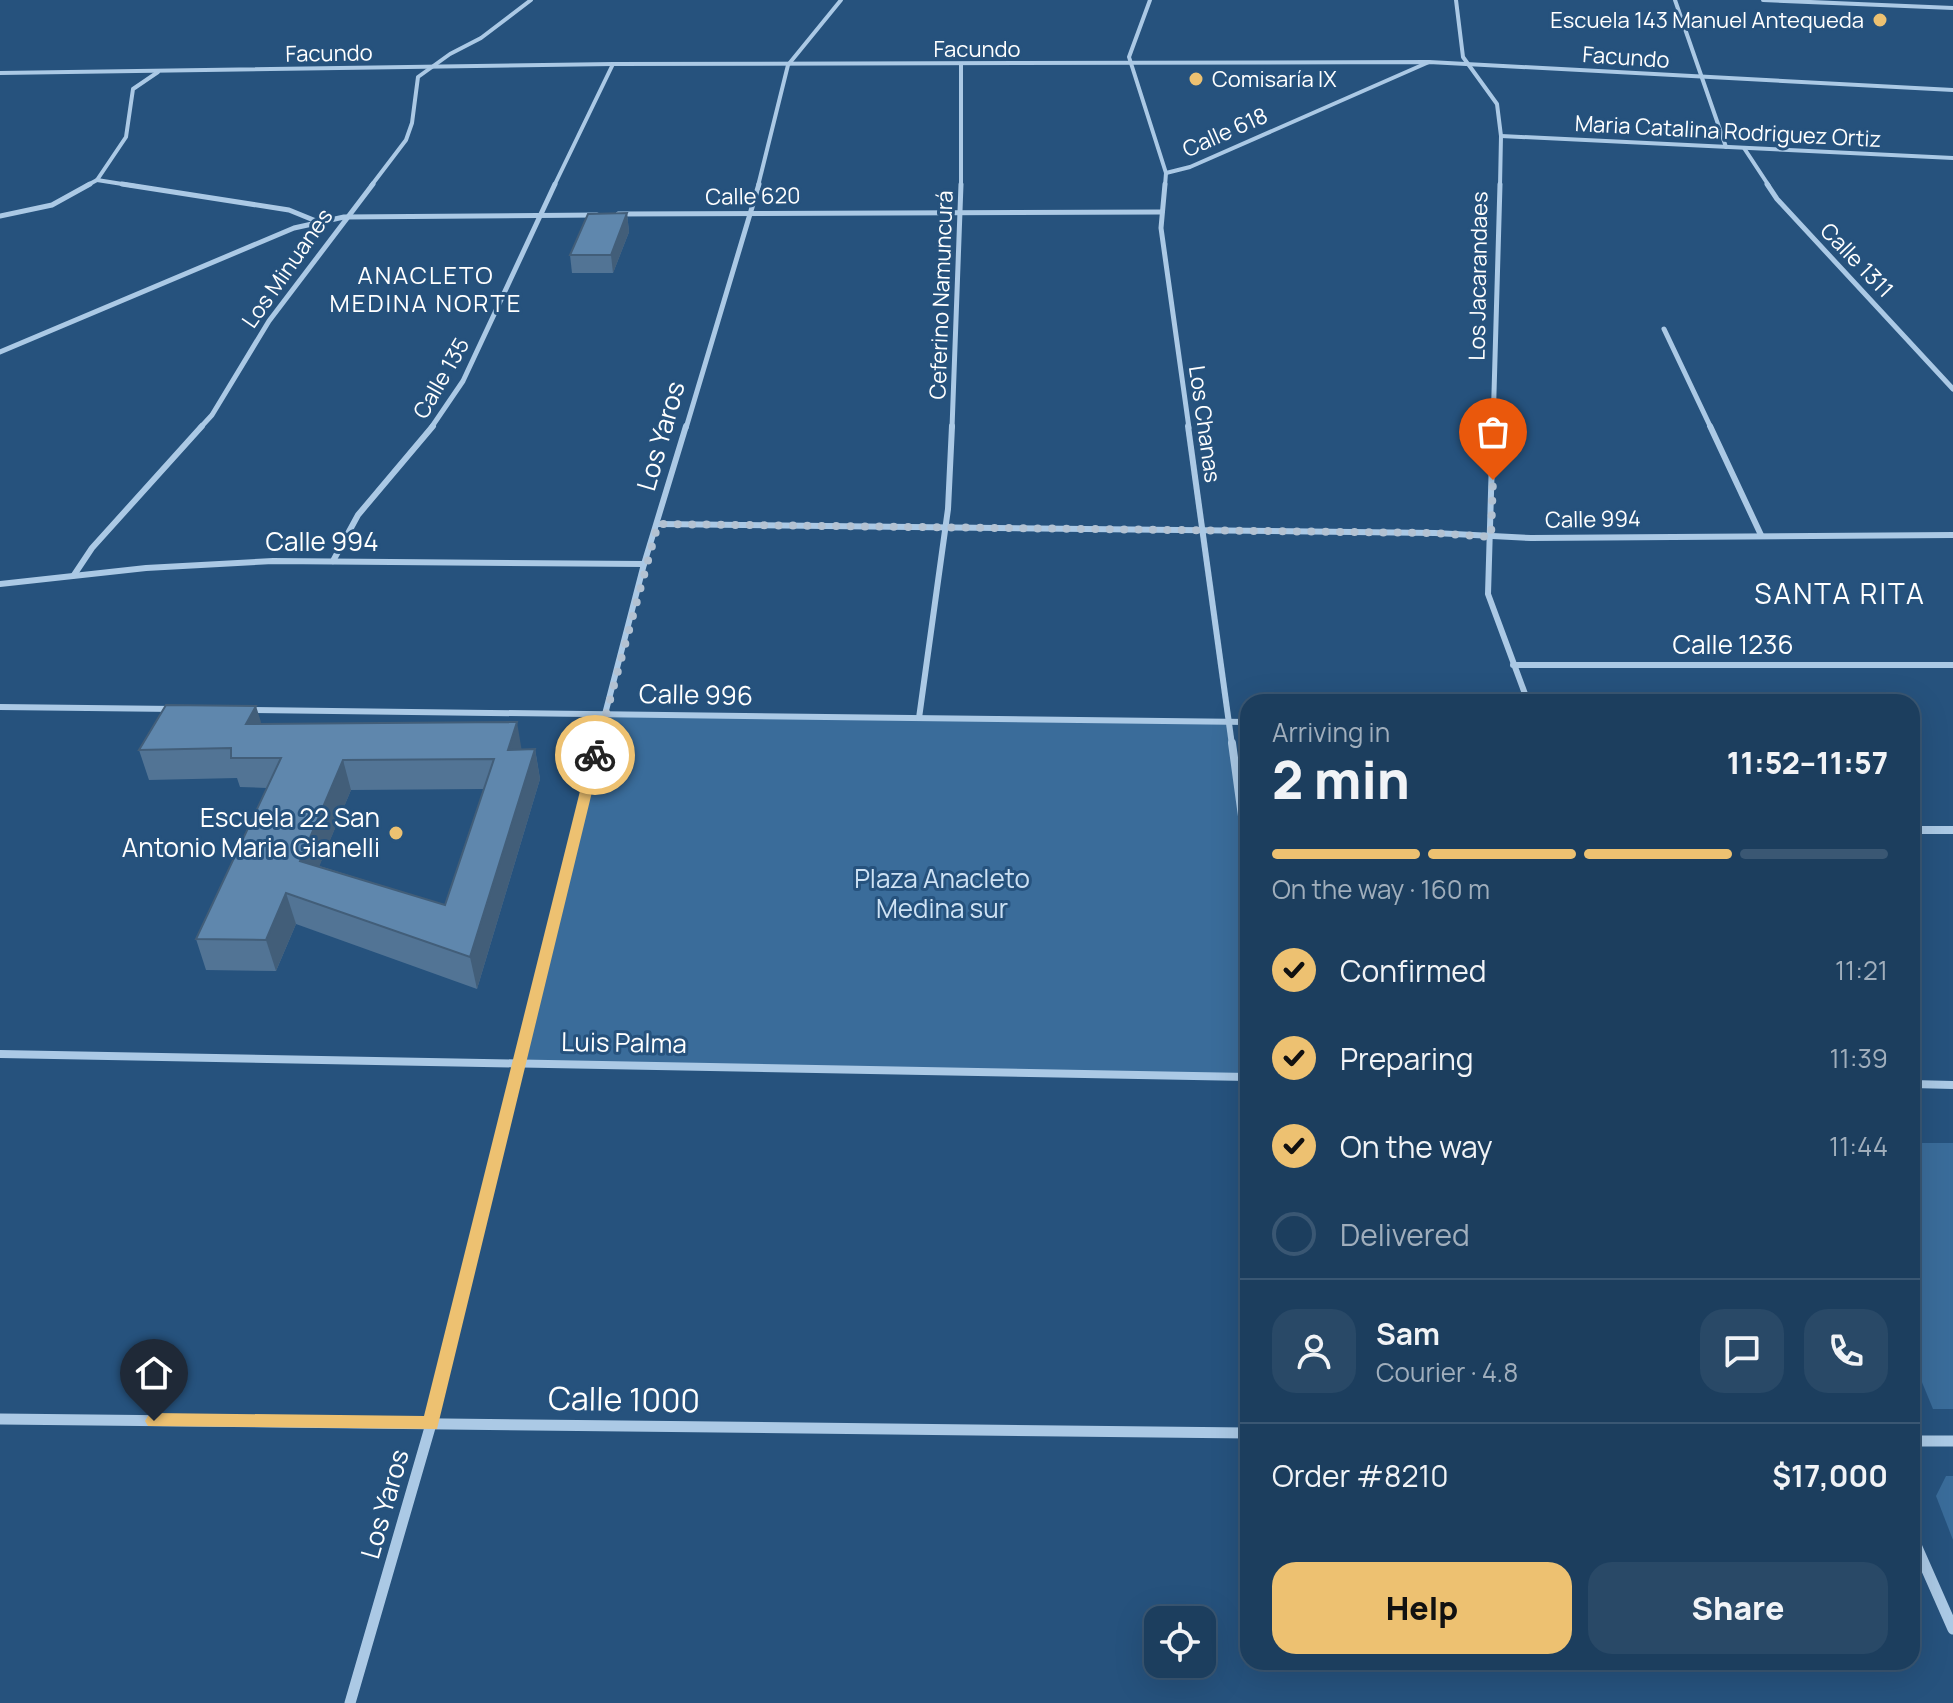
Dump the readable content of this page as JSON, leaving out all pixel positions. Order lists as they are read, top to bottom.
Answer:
{
  "streets": {
    "street": [
      "Facundo",
      "Maria Catalina Rodriguez Ortiz",
      "Calle 618",
      "Calle 620",
      "Calle 1311",
      "Los Minuanes",
      "Los Jacarandaes",
      "Ceferino Namuncurá",
      "Calle 135",
      "Los Chanas",
      "Los Yaros",
      "Calle 994",
      "Calle 1236",
      "Calle 996",
      "Luis Palma",
      "Calle 1000"
    ]
  },
  "crossings": [
    ["Facundo", "Calle 618"],
    ["Facundo", "Los Minuanes"],
    ["Facundo", "Los Jacarandaes"],
    ["Facundo", "Ceferino Namuncurá"],
    ["Facundo", "Calle 135"],
    ["Facundo", "Los Chanas"],
    ["Facundo", "Los Yaros"],
    ["Maria Catalina Rodriguez Ortiz", "Calle 1311"],
    ["Maria Catalina Rodriguez Ortiz", "Los Jacarandaes"],
    ["Calle 618", "Los Chanas"],
    ["Calle 620", "Ceferino Namuncurá"],
    ["Calle 620", "Los Chanas"],
    ["Calle 620", "Los Yaros"],
    ["Los Minuanes", "Calle 994"],
    ["Los Jacarandaes", "Calle 994"],
    ["Los Jacarandaes", "Calle 1236"],
    ["Ceferino Namuncurá", "Calle 994"],
    ["Ceferino Namuncurá", "Calle 996"],
    ["Calle 135", "Calle 994"],
    ["Los Chanas", "Calle 994"],
    ["Los Chanas", "Calle 996"],
    ["Los Yaros", "Calle 994"],
    ["Los Yaros", "Calle 996"],
    ["Los Yaros", "Luis Palma"],
    ["Los Yaros", "Calle 1000"]
  ],
  "districts": ["ANACLETO MEDINA NORTE", "SANTA RITA"],
  "parks": ["Plaza Anacleto Medina sur"],
  "places": ["Escuela 143 Manuel Antequeda", "Comisaría IX", "Escuela 22 San Antonio Maria Gianelli"],
  "page": {
    "heading": ["2 min", "Arriving in", "11:52–11:57"],
    "panel": [
      "Sam",
      "Courier · 4.8",
      "Order #8210",
      "$17,000"
    ],
    "bar": "On the way · 160 m",
    "list": [
      ["Confirmed", "11:21"],
      ["Preparing", "11:39"],
      ["On the way", "11:44"],
      "Delivered"
    ],
    "buttons": ["Help", "Share"]
  }
}
